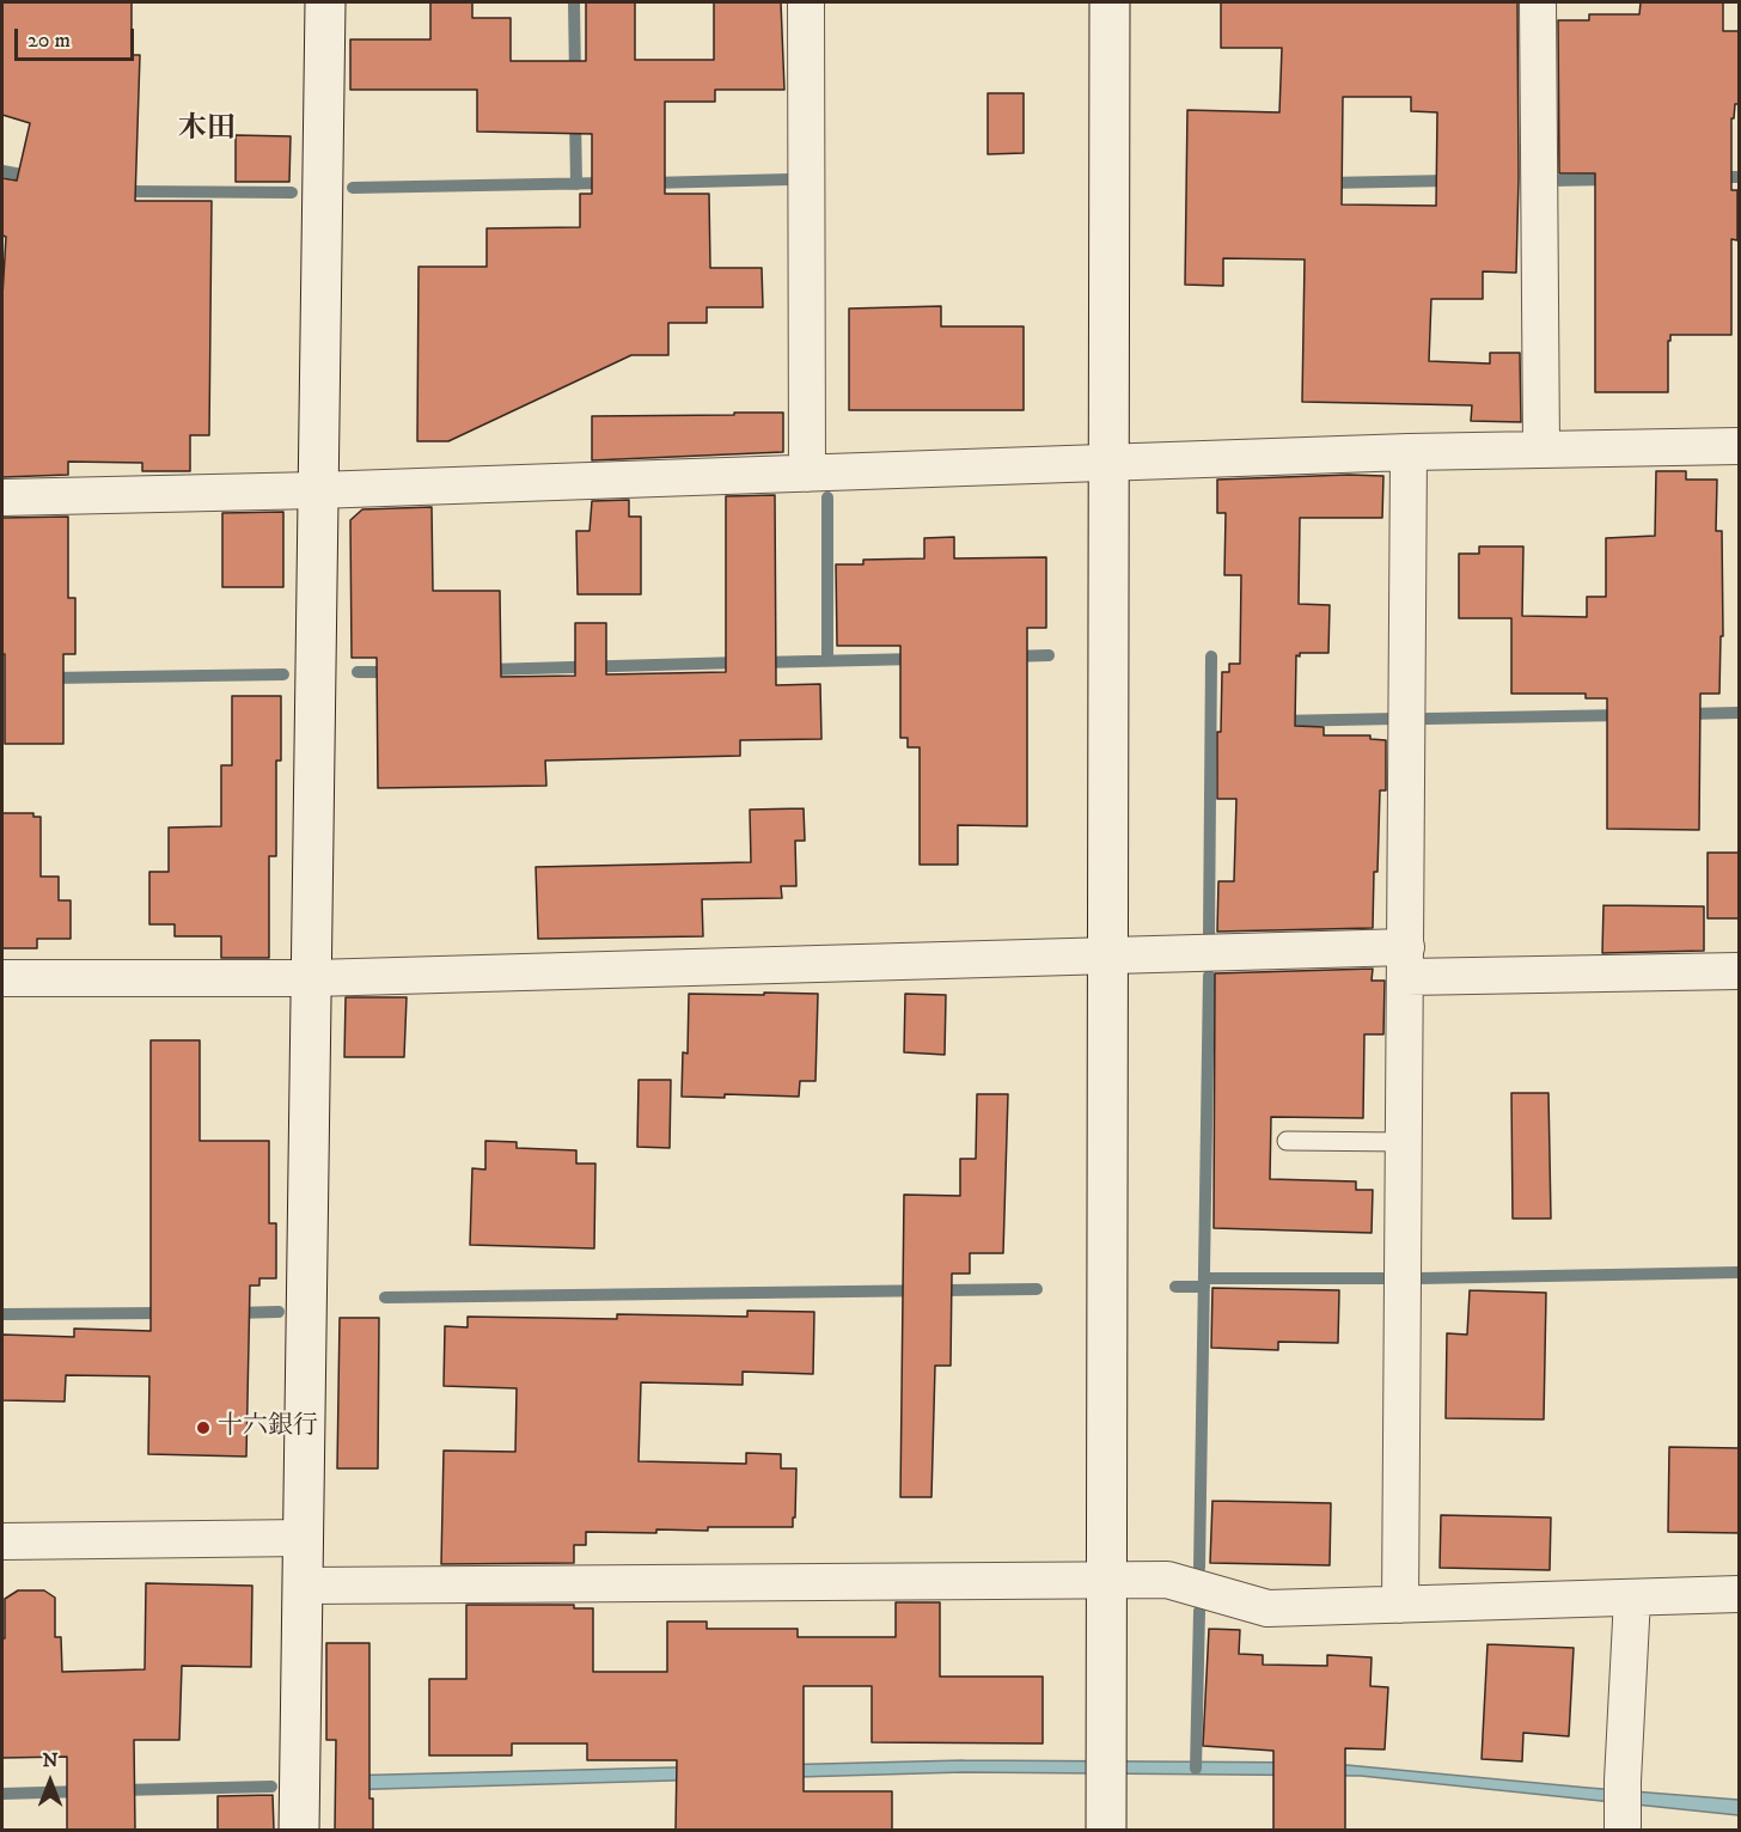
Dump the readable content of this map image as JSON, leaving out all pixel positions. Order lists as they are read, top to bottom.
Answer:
{
  "districts": ["木田"],
  "places": ["十六銀行"],
  "scale_bar": "20 m",
  "north": "top"
}
